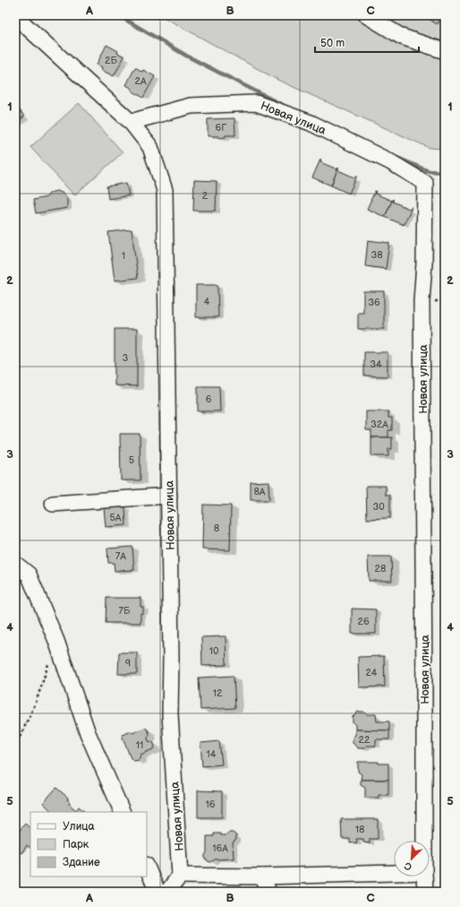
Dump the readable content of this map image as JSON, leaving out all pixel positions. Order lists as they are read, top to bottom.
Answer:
{
  "streets": {
    "street": ["Новая улица"]
  },
  "house_numbers": [
    "2Б",
    "2А",
    "6Г",
    "2",
    "38",
    "1",
    "4",
    "36",
    "3",
    "34",
    "6",
    "32А",
    "5",
    "8А",
    "30",
    "5А",
    "8",
    "7А",
    "28",
    "7Б",
    "26",
    "10",
    "9",
    "24",
    "12",
    "22",
    "11",
    "14",
    "16",
    "18",
    "16А"
  ],
  "legend": ["Улица", "Парк", "Здание"],
  "scale_bar": "50 m",
  "north": "bottom left",
  "grid": {
    "columns": ["A", "B", "C"],
    "rows": [
      "1",
      "2",
      "3",
      "4",
      "5"
    ]
  }
}
